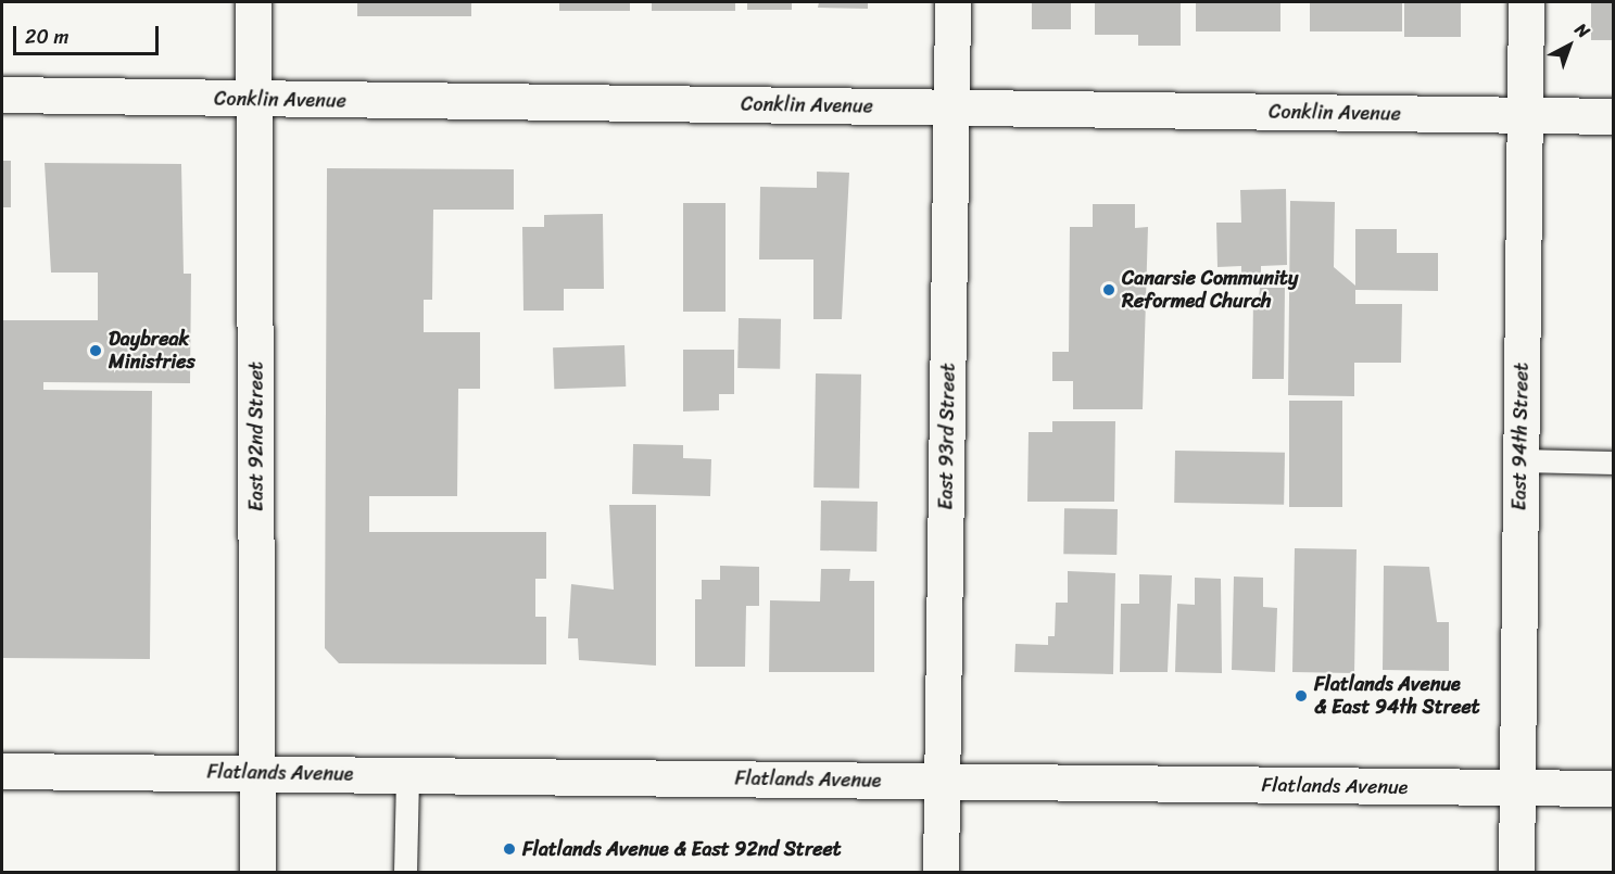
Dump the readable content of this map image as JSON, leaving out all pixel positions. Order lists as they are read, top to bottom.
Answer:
{
  "streets": {
    "street": [
      "Conklin Avenue",
      "East 92nd Street",
      "East 93rd Street",
      "East 94th Street",
      "Flatlands Avenue"
    ]
  },
  "crossings": [
    ["Conklin Avenue", "East 92nd Street"],
    ["Conklin Avenue", "East 93rd Street"],
    ["Conklin Avenue", "East 94th Street"],
    ["East 92nd Street", "Flatlands Avenue"],
    ["East 93rd Street", "Flatlands Avenue"],
    ["East 94th Street", "Flatlands Avenue"]
  ],
  "places": [
    "Canarsie Community Reformed Church",
    "Daybreak Ministries",
    "Flatlands Avenue & East 94th Street",
    "Flatlands Avenue & East 92nd Street"
  ],
  "scale_bar": "20 m",
  "north": "top right"
}
